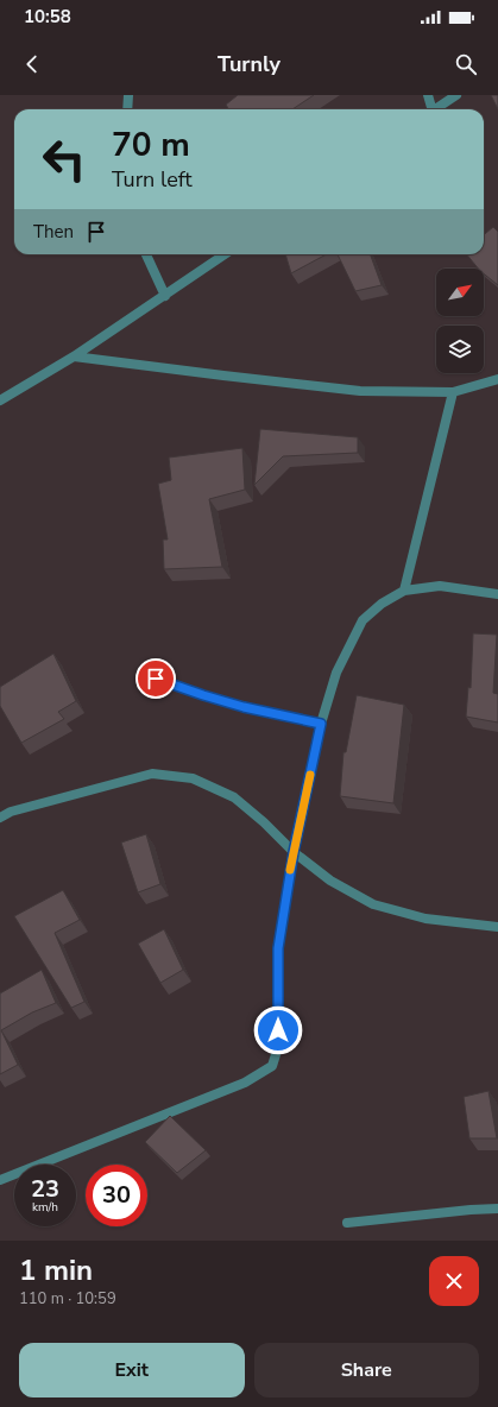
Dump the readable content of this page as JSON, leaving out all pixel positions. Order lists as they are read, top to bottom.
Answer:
{
  "north": "top right",
  "page": {
    "status": "10:58",
    "header": "Turnly",
    "turn": ["70 m", "Turn left"],
    "then": "Then",
    "speed": "23 km/h",
    "limit": "30",
    "heading": ["1 min", "110 m · 10:59"],
    "buttons": ["Exit", "Share"]
  }
}
